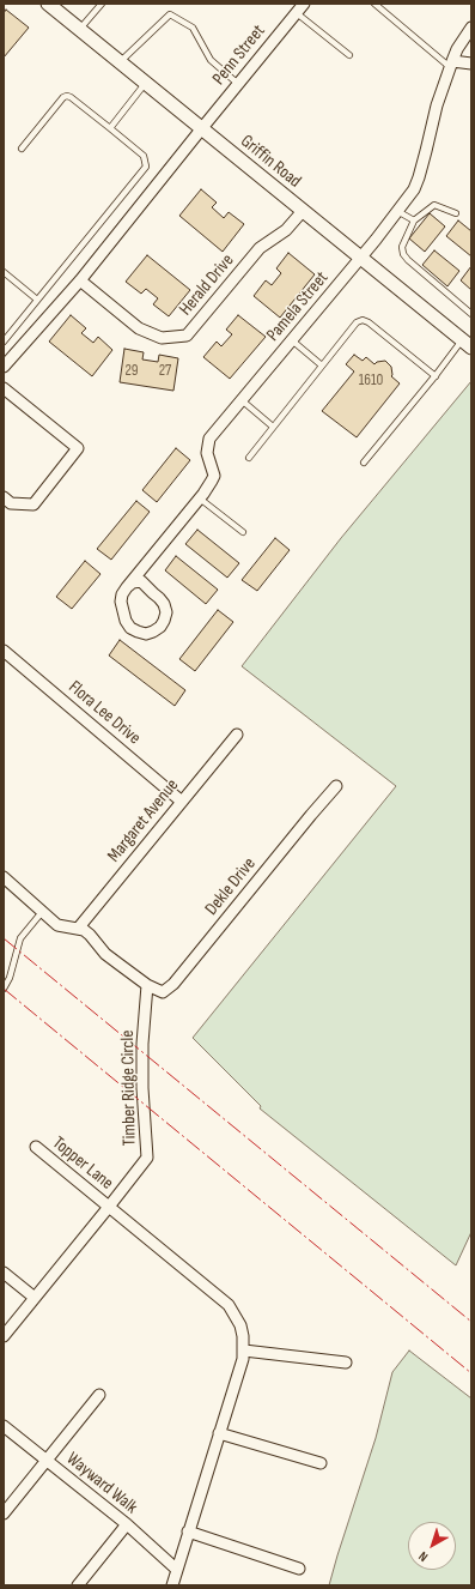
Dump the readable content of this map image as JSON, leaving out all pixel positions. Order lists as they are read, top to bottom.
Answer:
{
  "streets": {
    "street": [
      "Penn Street",
      "Griffin Road",
      "Herald Drive",
      "Pamela Street",
      "Flora Lee Drive",
      "Margaret Avenue",
      "Dekle Drive",
      "Timber Ridge Circle",
      "Topper Lane",
      "Wayward Walk"
    ]
  },
  "crossings": [
    ["Penn Street", "Griffin Road"],
    ["Griffin Road", "Herald Drive"],
    ["Griffin Road", "Pamela Street"],
    ["Flora Lee Drive", "Margaret Avenue"],
    ["Dekle Drive", "Timber Ridge Circle"],
    ["Timber Ridge Circle", "Topper Lane"]
  ],
  "house_numbers": ["29", "27", "1610"],
  "north": "bottom left"
}
